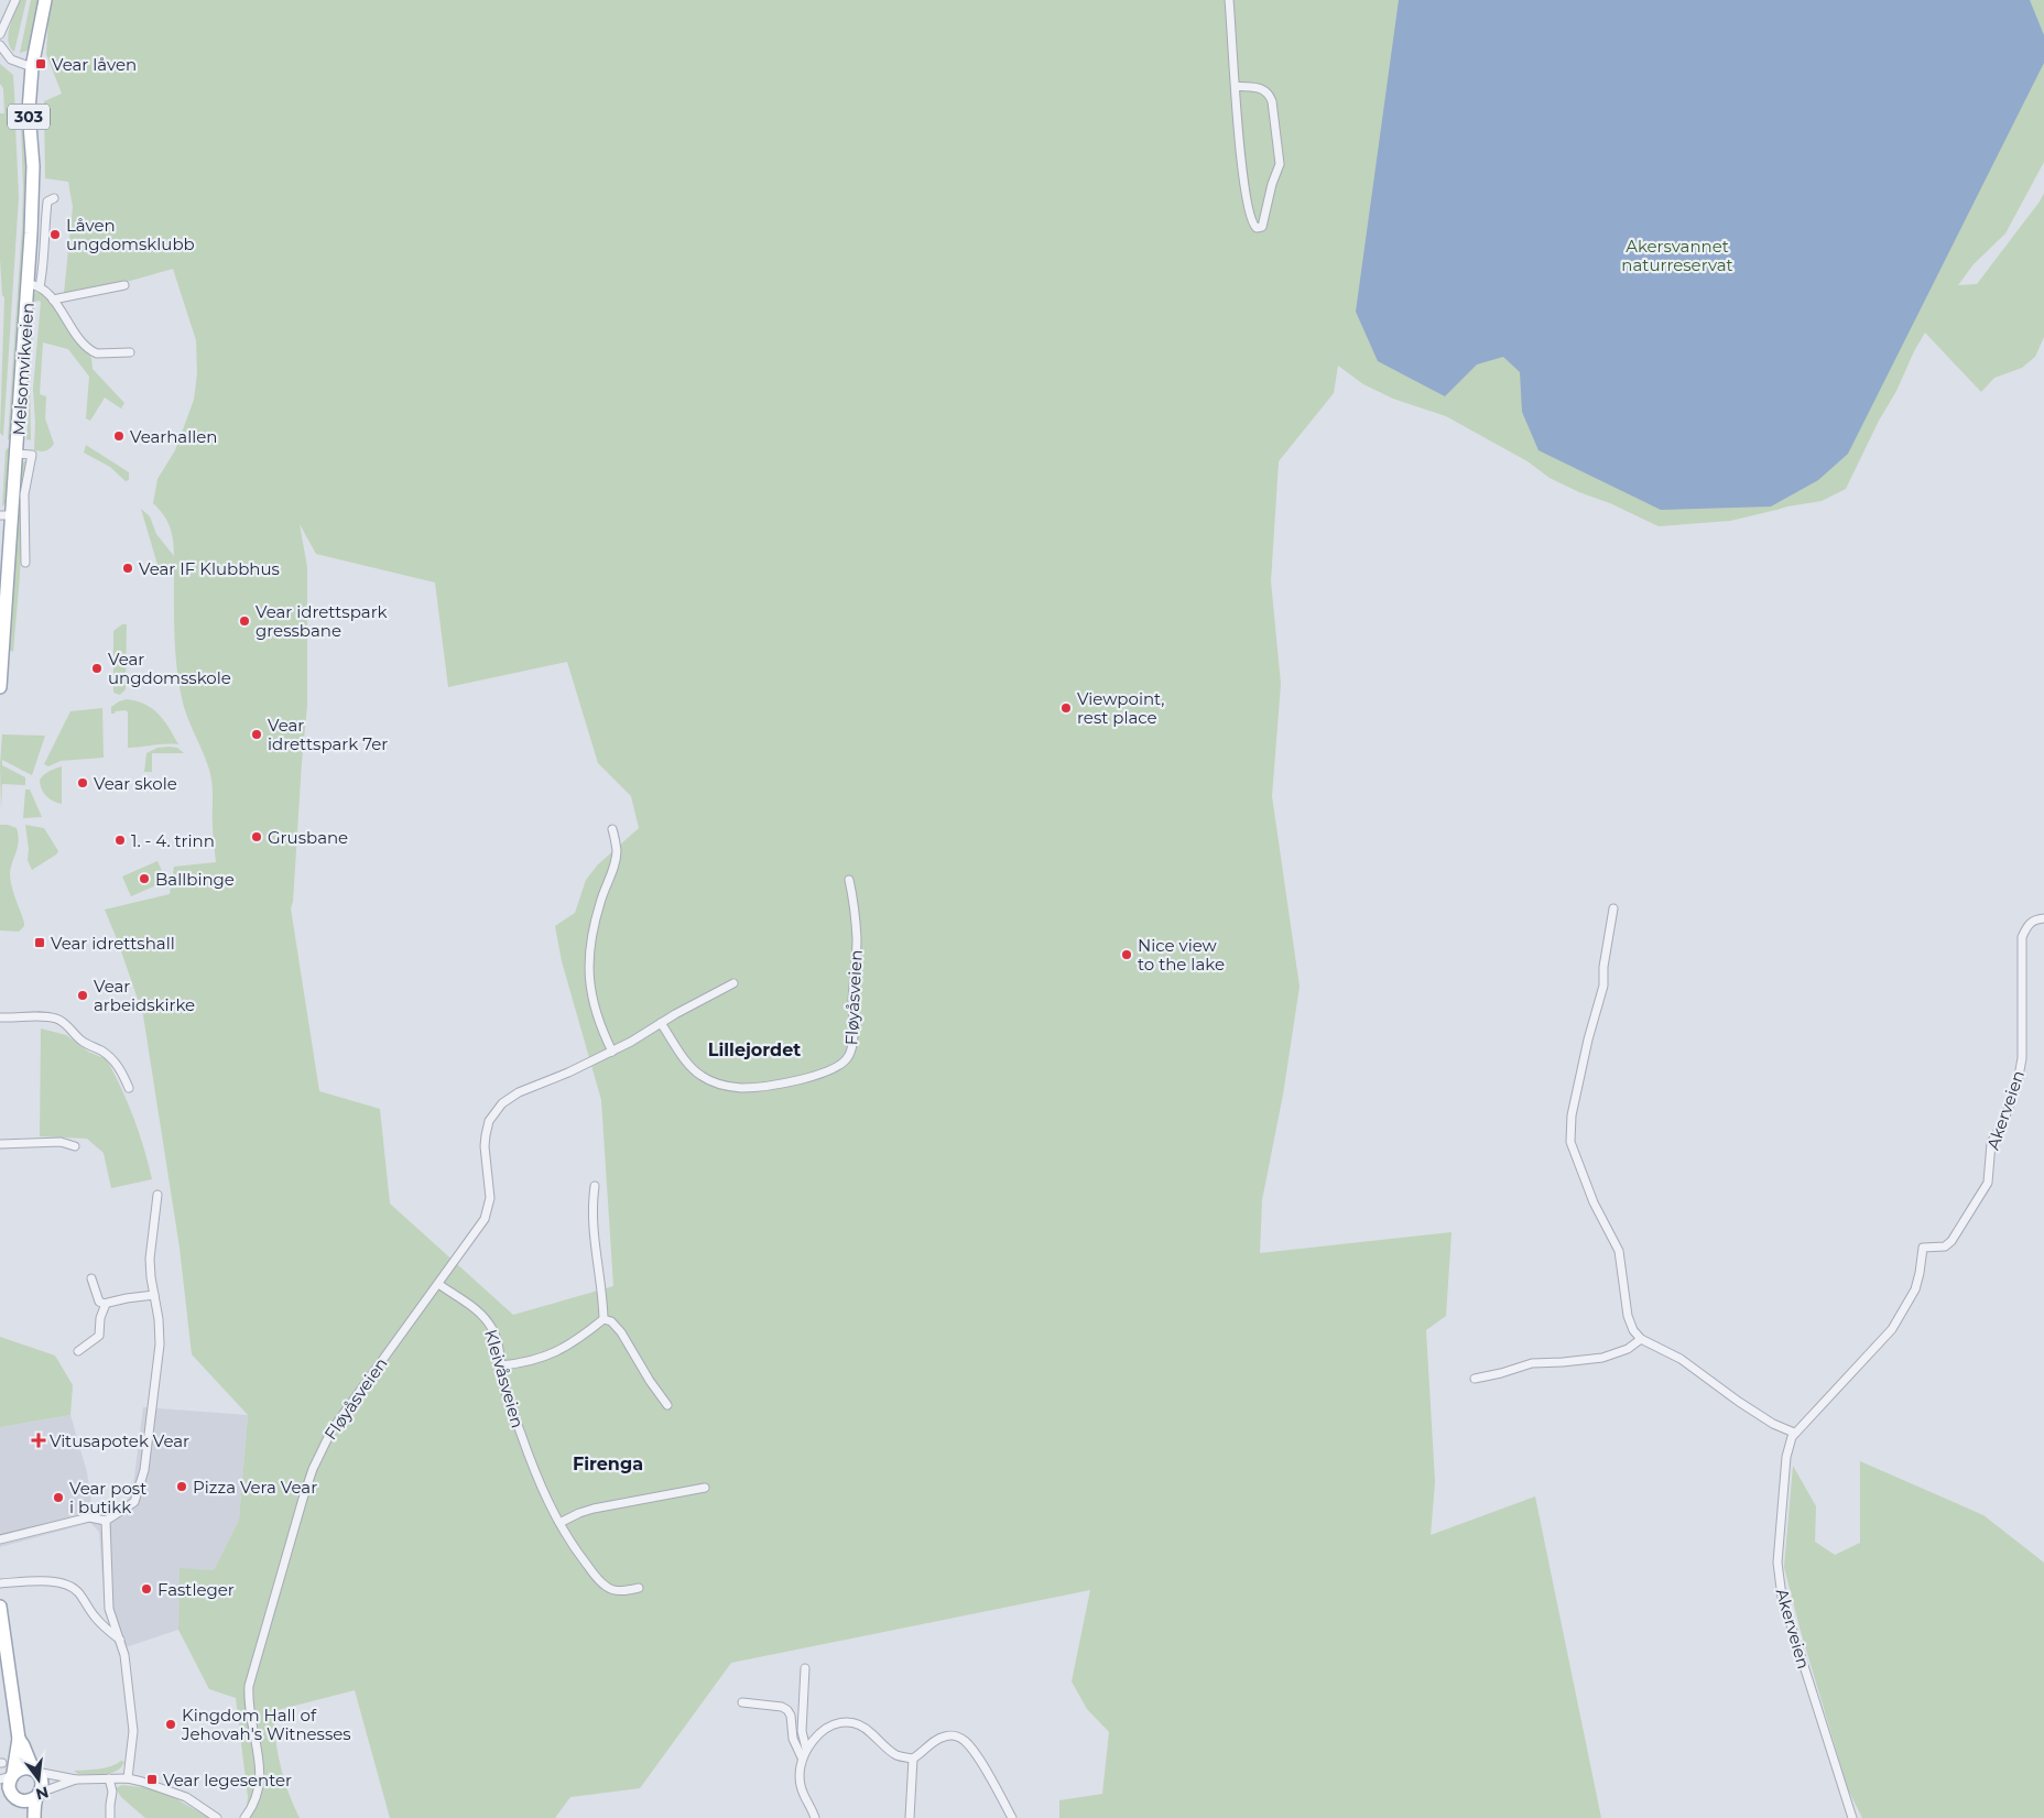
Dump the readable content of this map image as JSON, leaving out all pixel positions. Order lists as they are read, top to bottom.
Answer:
{
  "streets": {
    "main road": ["303", "Melsomvikveien"],
    "street": ["Fløyåsveien", "Akerveien", "Kleivåsveien"]
  },
  "crossings": [
    ["Fløyåsveien", "Kleivåsveien"]
  ],
  "districts": ["Lillejordet", "Firenga"],
  "parks": ["Akersvannet naturreservat"],
  "places": {
    "transit": ["Vear låven", "Vear idrettshall", "Vear legesenter"],
    "other": [
      "Låven ungdomsklubb",
      "Vearhallen",
      "Vear IF Klubbhus",
      "Vear idrettspark gressbane",
      "Vear ungdomsskole",
      "Viewpoint, rest place",
      "Vear idrettspark 7er",
      "Vear skole",
      "Grusbane",
      "1. - 4. trinn",
      "Ballbinge",
      "Nice view to the lake",
      "Vear arbeidskirke",
      "Pizza Vera Vear",
      "Vear post i butikk",
      "Fastleger",
      "Kingdom Hall of Jehovah's Witnesses"
    ],
    "health": ["Vitusapotek Vear"]
  },
  "north": "bottom"
}
